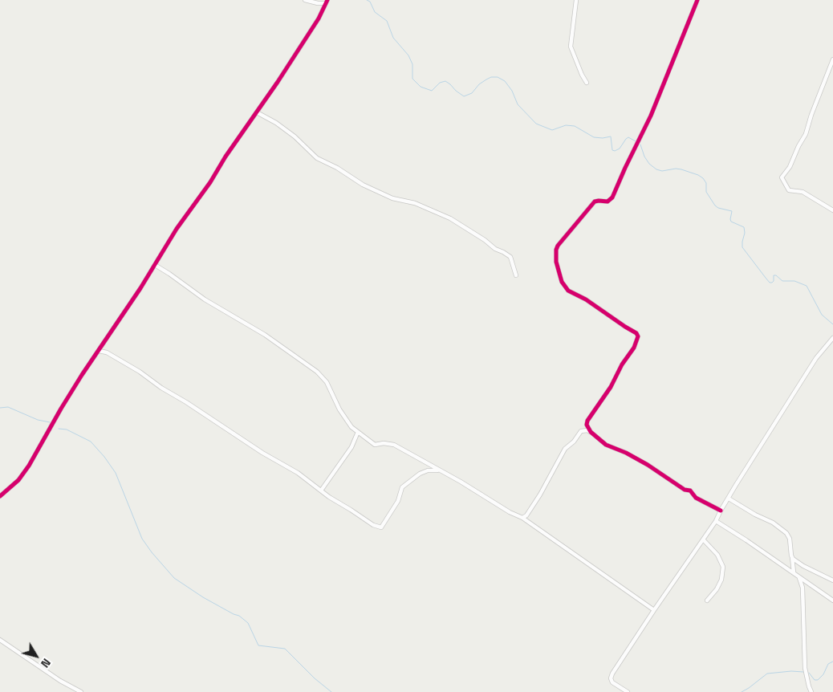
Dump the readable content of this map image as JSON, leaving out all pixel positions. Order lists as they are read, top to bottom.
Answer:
{
  "north": "bottom right"
}
